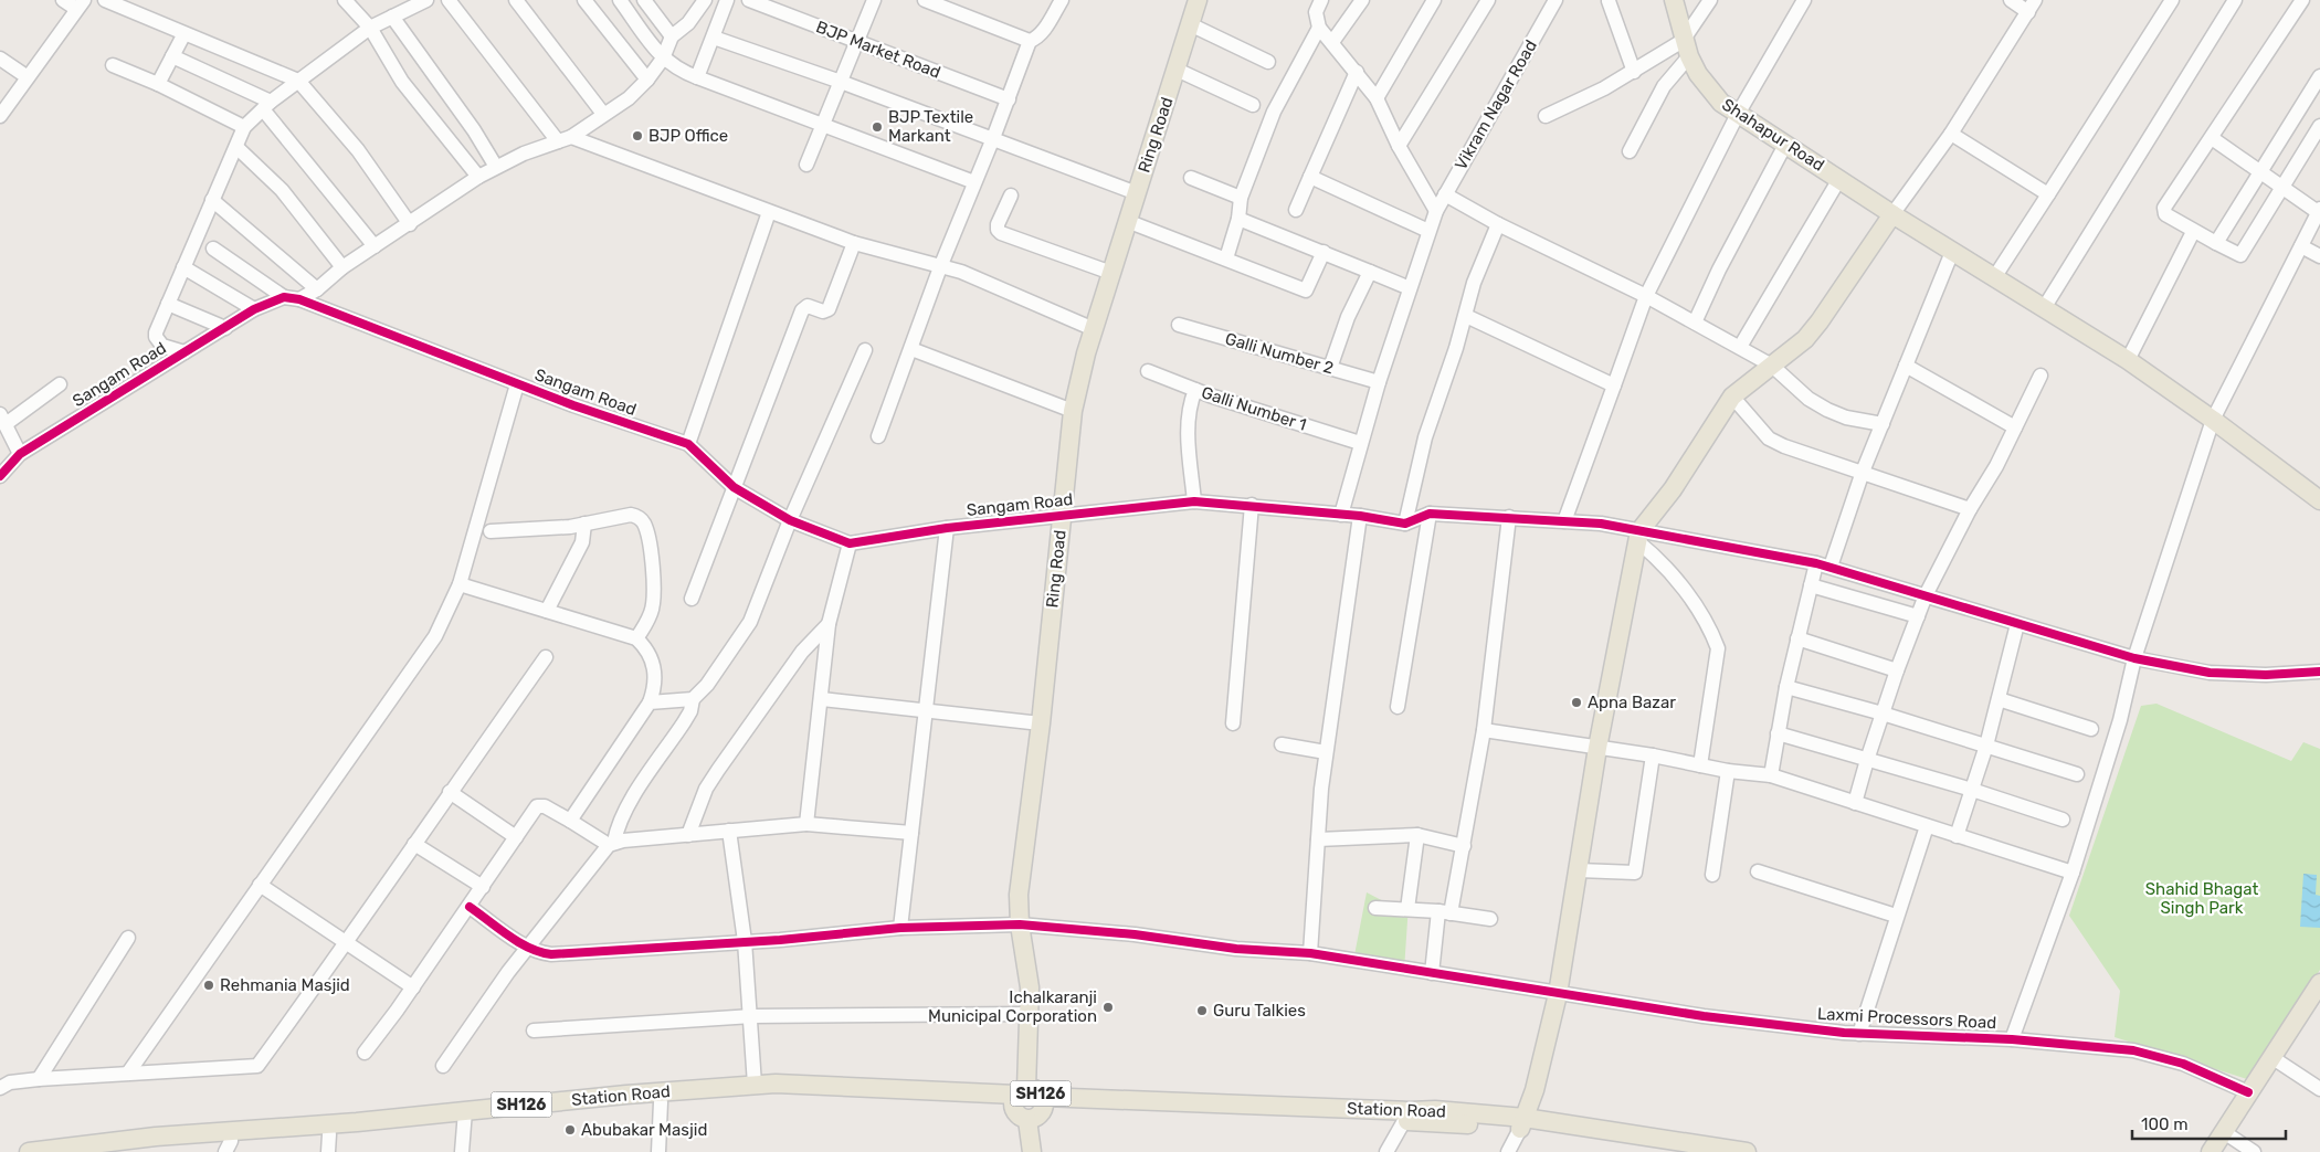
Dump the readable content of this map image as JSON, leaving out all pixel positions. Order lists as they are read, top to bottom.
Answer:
{
  "streets": {
    "main road": [
      "Ring Road",
      "Shahapur Road",
      "SH126",
      "Station Road"
    ],
    "street": [
      "BJP Market Road",
      "Vikram Nagar Road",
      "Galli Number 2",
      "Sangam Road",
      "Galli Number 1",
      "Laxmi Processors Road"
    ]
  },
  "crossings": [
    ["Vikram Nagar Road", "Galli Number 2"],
    ["Vikram Nagar Road", "Sangam Road"],
    ["Vikram Nagar Road", "Galli Number 1"],
    ["Ring Road", "Sangam Road"],
    ["Ring Road", "Laxmi Processors Road"],
    ["Ring Road", "SH126"],
    ["Ring Road", "Station Road"],
    ["SH126", "Station Road"]
  ],
  "parks": ["Shahid Bhagat Singh Park"],
  "places": [
    "BJP Textile Markant",
    "BJP Office",
    "Apna Bazar",
    "Rehmania Masjid",
    "Ichalkaranji Municipal Corporation",
    "Guru Talkies",
    "Abubakar Masjid"
  ],
  "scale_bar": "100 m"
}
